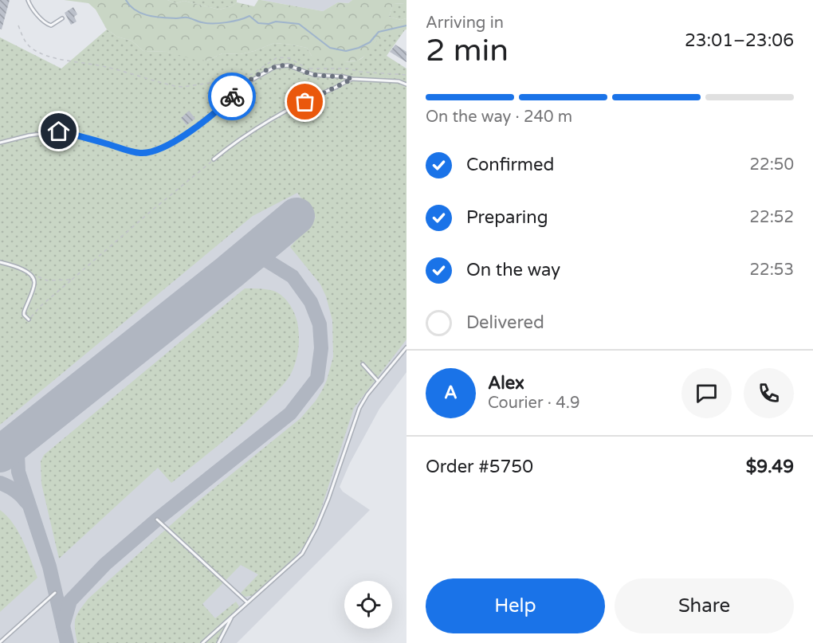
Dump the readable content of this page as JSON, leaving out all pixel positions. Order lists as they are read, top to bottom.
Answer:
{
  "page": {
    "heading": ["2 min", "Arriving in", "23:01–23:06"],
    "panel": [
      "Alex",
      "Courier · 4.9",
      "Order #5750",
      "$9.49"
    ],
    "bar": "On the way · 240 m",
    "list": [
      ["Confirmed", "22:50"],
      ["Preparing", "22:52"],
      ["On the way", "22:53"],
      "Delivered"
    ],
    "round": "A",
    "buttons": ["Help", "Share"]
  }
}
